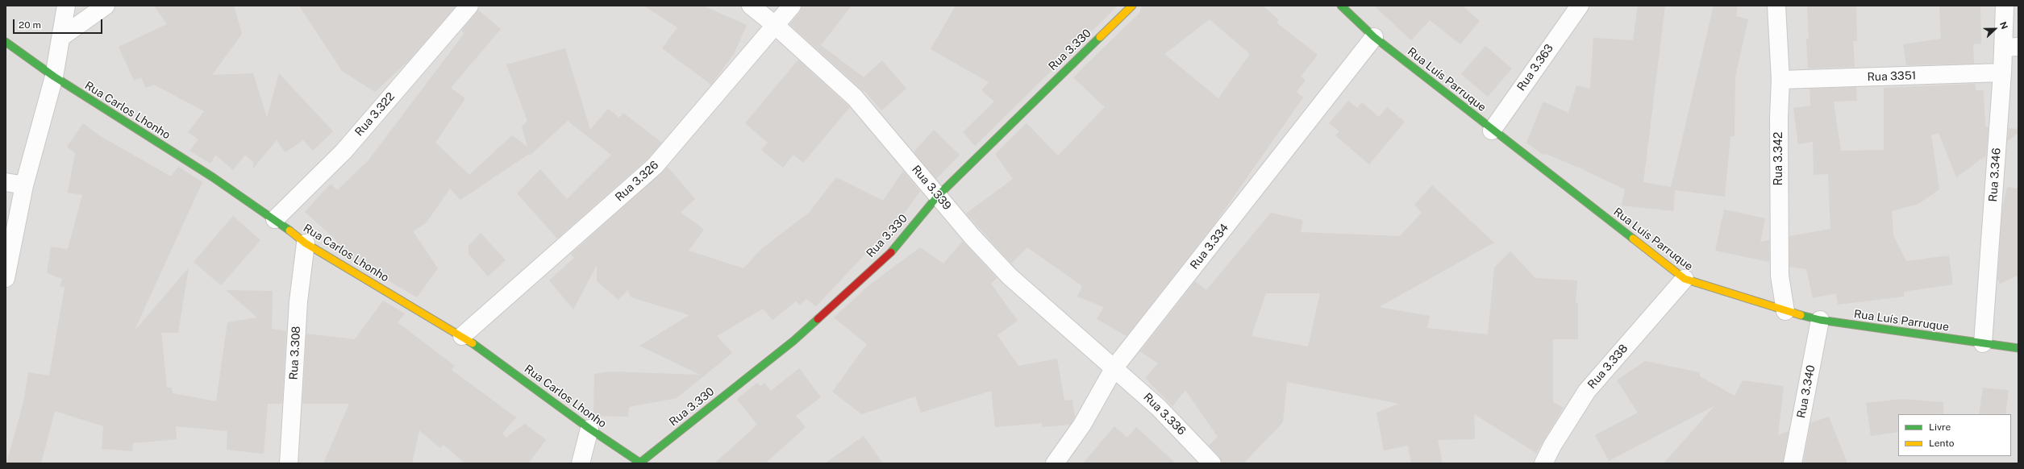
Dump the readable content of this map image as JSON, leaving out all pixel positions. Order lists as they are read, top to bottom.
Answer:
{
  "streets": {
    "street": [
      "Rua 3.330",
      "Rua 3.363",
      "Rua 3351",
      "Rua Luís Parruque",
      "Rua Carlos Lhonho",
      "Rua 3.322",
      "Rua 3.342",
      "Rua 3.346",
      "Rua 3.326",
      "Rua 3.339",
      "Rua 3.334",
      "Rua 3.308",
      "Rua 3.338",
      "Rua 3.340",
      "Rua 3.336"
    ]
  },
  "crossings": [
    ["Rua 3.330", "Rua Carlos Lhonho"],
    ["Rua 3.330", "Rua 3.339"],
    ["Rua 3.363", "Rua Luís Parruque"],
    ["Rua 3351", "Rua 3.342"],
    ["Rua 3351", "Rua 3.346"],
    ["Rua Luís Parruque", "Rua 3.342"],
    ["Rua Luís Parruque", "Rua 3.346"],
    ["Rua Luís Parruque", "Rua 3.334"],
    ["Rua Luís Parruque", "Rua 3.338"],
    ["Rua Luís Parruque", "Rua 3.340"],
    ["Rua Carlos Lhonho", "Rua 3.322"],
    ["Rua Carlos Lhonho", "Rua 3.326"],
    ["Rua Carlos Lhonho", "Rua 3.308"],
    ["Rua 3.326", "Rua 3.339"],
    ["Rua 3.339", "Rua 3.334"],
    ["Rua 3.339", "Rua 3.336"],
    ["Rua 3.334", "Rua 3.336"]
  ],
  "legend": ["Livre", "Lento"],
  "scale_bar": "20 m",
  "north": "right"
}
